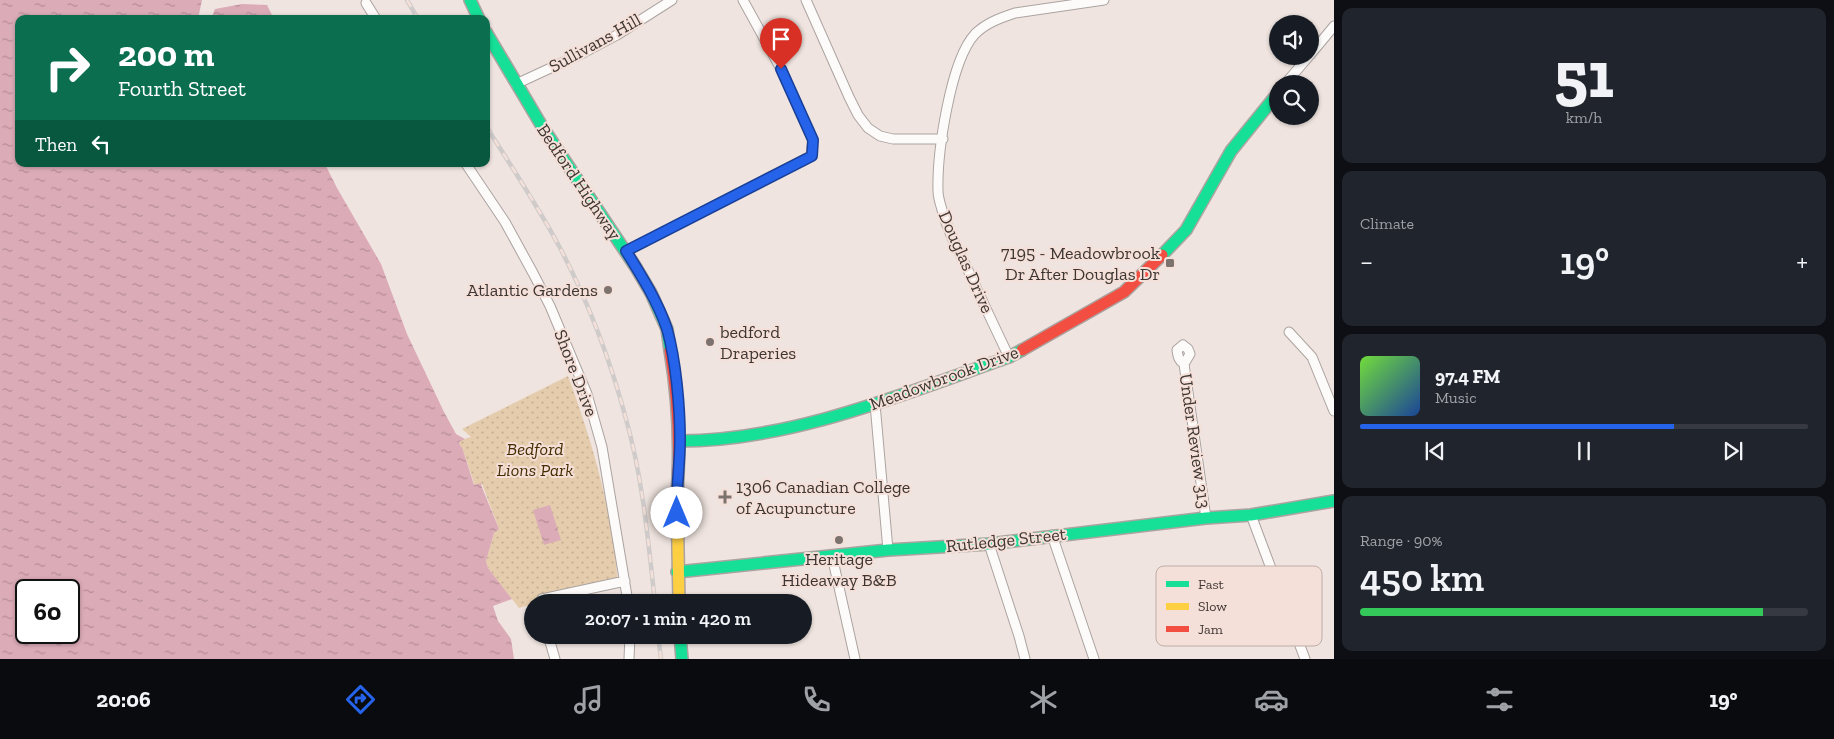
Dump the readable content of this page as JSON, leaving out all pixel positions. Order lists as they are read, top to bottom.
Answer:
{
  "streets": {
    "street": [
      "Sullivans Hill",
      "Bedford Highway",
      "Douglas Drive",
      "Shore Drive",
      "Meadowbrook Drive",
      "Under Review 313",
      "Rutledge Street"
    ]
  },
  "crossings": [
    ["Sullivans Hill", "Bedford Highway"],
    ["Bedford Highway", "Meadowbrook Drive"],
    ["Bedford Highway", "Rutledge Street"],
    ["Douglas Drive", "Meadowbrook Drive"],
    ["Under Review 313", "Rutledge Street"]
  ],
  "parks": ["Bedford Lions Park"],
  "places": {
    "transit": ["7195 - Meadowbrook Dr After Douglas Dr"],
    "other": ["Atlantic Gardens", "bedford Draperies", "Heritage Hideaway B&B"],
    "health": ["1306 Canadian College of Acupuncture"]
  },
  "legend": ["Fast", "Slow", "Jam"],
  "page": {
    "tile": [
      ["51", "km/h"],
      "Climate",
      ["Range · 90%", "450 km"]
    ],
    "turn": ["200 m", "Fourth Street"],
    "then": "Then",
    "heat": ["−", "19°", "+"],
    "song": ["97.4 FM", "Music"],
    "limit": "60",
    "trip": "20:07 · 1 min · 420 m",
    "tabs": ["20:06", "19°"]
  }
}
